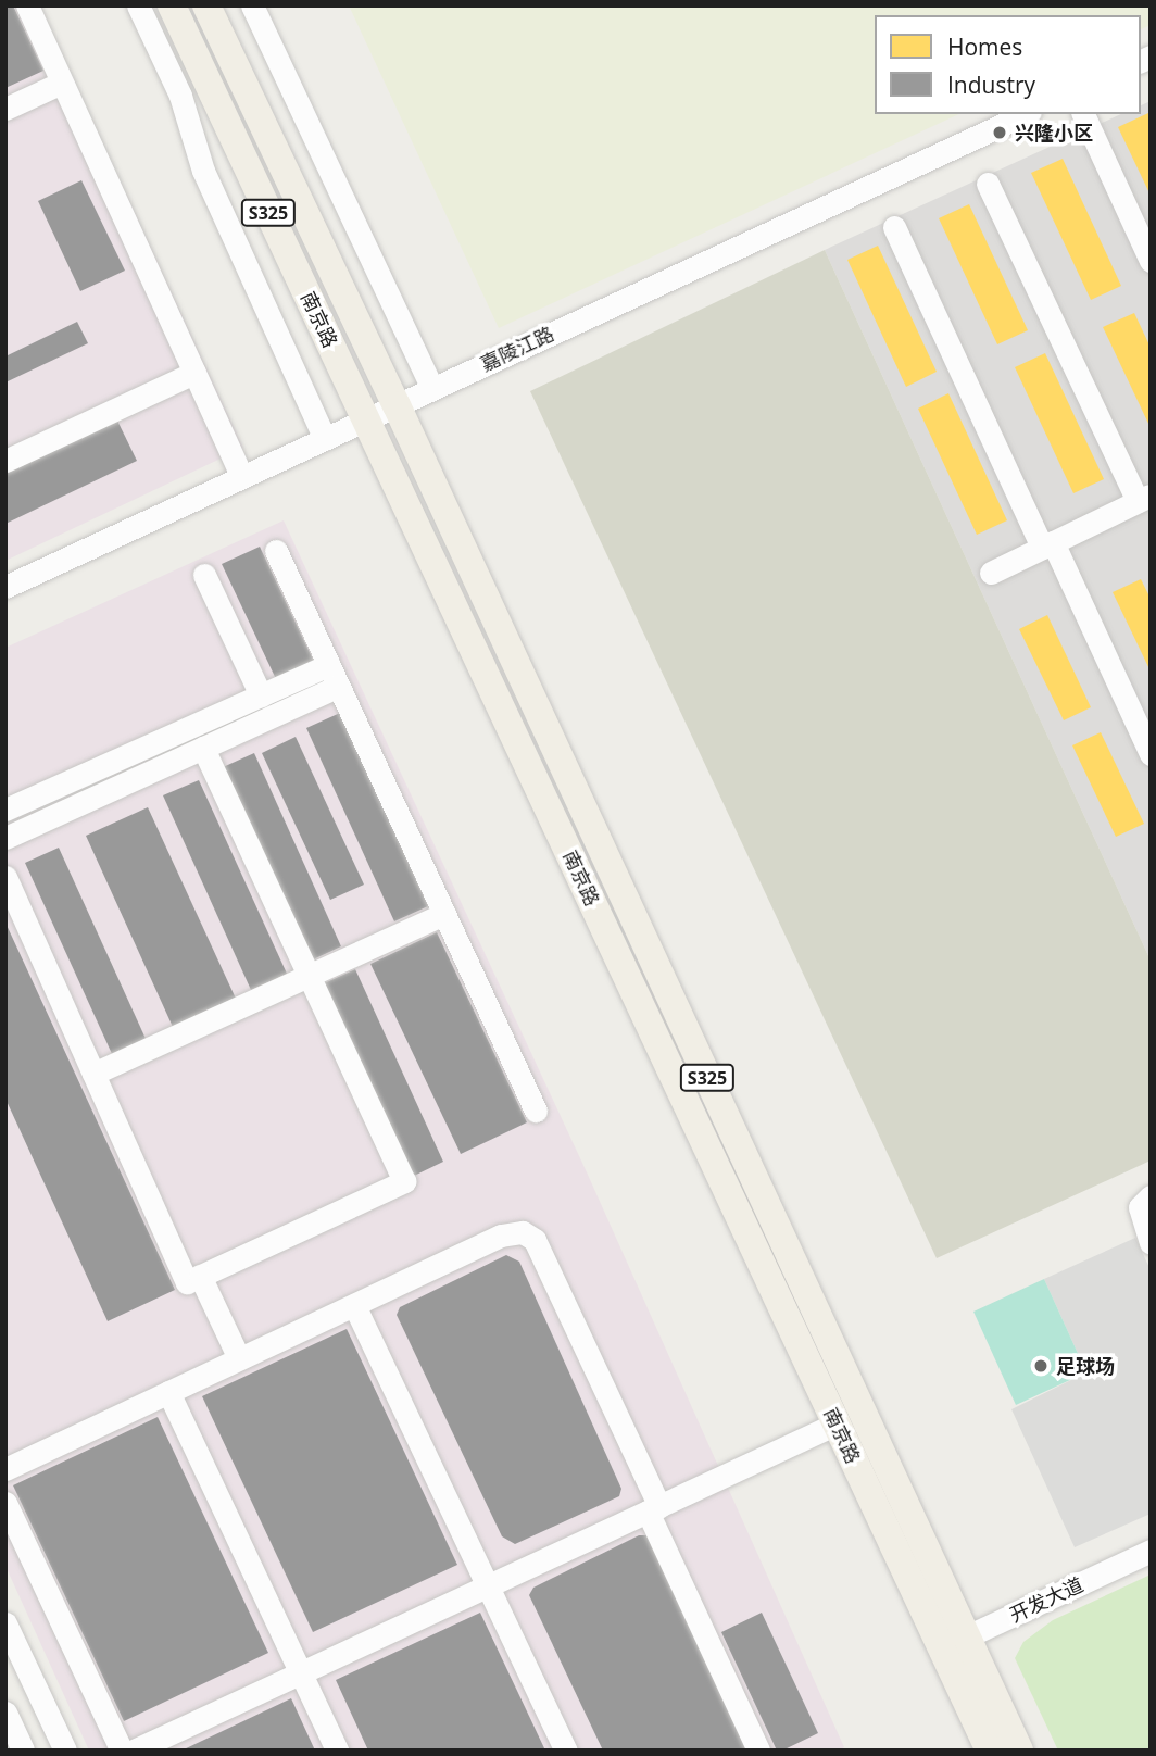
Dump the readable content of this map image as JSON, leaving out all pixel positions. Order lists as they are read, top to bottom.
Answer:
{
  "streets": {
    "main road": ["S325", "南京路"],
    "street": ["嘉陵江路", "开发大道"]
  },
  "crossings": [
    ["南京路", "嘉陵江路"],
    ["南京路", "开发大道"]
  ],
  "places": ["兴隆小区", "足球场"],
  "legend": ["Homes", "Industry"]
}
